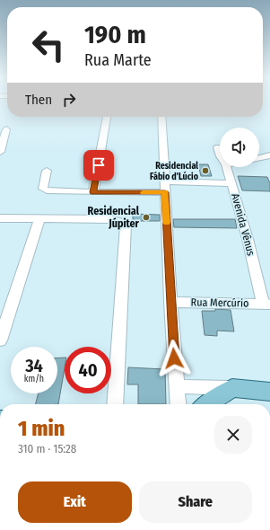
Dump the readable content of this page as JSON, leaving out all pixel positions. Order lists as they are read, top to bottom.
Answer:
{
  "streets": {
    "street": ["Avenida Vênus", "Rua Mercúrio"]
  },
  "crossings": [
    ["Avenida Vênus", "Rua Mercúrio"]
  ],
  "places": ["Residencial Fábio d'Lúcio", "Residencial Júpiter"],
  "page": {
    "turn": ["190 m", "Rua Marte"],
    "then": "Then",
    "speed": "34 km/h",
    "limit": "40",
    "heading": ["1 min", "310 m · 15:28"],
    "buttons": ["Exit", "Share"]
  }
}
